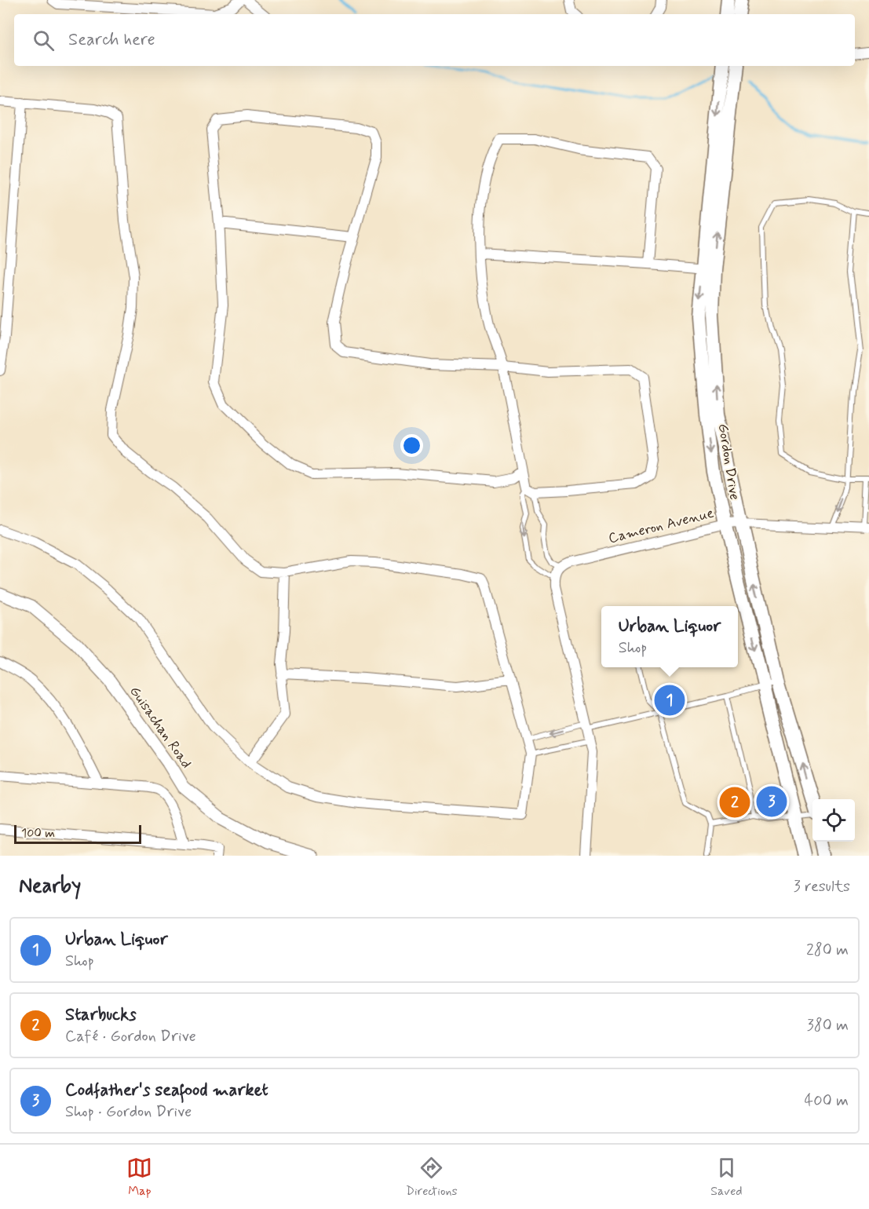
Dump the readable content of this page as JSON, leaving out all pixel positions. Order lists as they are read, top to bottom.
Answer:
{
  "streets": {
    "main road": ["Gordon Drive"],
    "street": ["Cameron Avenue", "Guisachan Road"]
  },
  "crossings": [
    ["Gordon Drive", "Cameron Avenue"]
  ],
  "scale_bar": "100 m",
  "page": {
    "search": "Search here",
    "popup": ["Urban Liquor", "Shop"],
    "pins": ["1", "3", "2"],
    "scale": "100 m",
    "heading": ["Nearby", "3 results"],
    "list": [
      {
        "mark": "1",
        "name": "Urban Liquor",
        "note": "Shop",
        "value": "280 m"
      },
      {
        "mark": "2",
        "name": "Starbucks",
        "note": "Café · Gordon Drive",
        "value": "380 m"
      },
      {
        "mark": "3",
        "name": "Codfather's seafood market",
        "note": "Shop · Gordon Drive",
        "value": "400 m"
      }
    ],
    "nav": ["Map", "Directions", "Saved"]
  }
}
